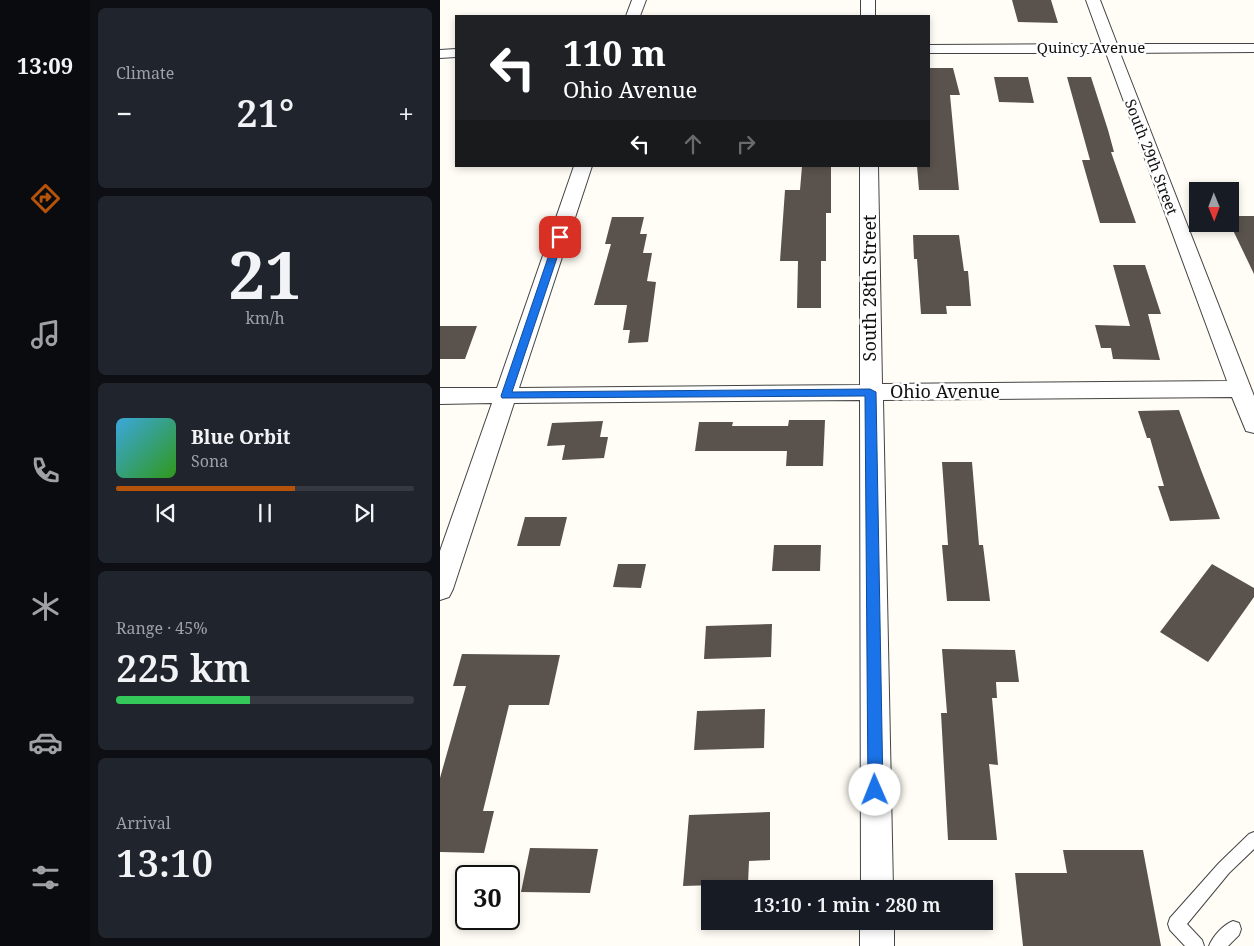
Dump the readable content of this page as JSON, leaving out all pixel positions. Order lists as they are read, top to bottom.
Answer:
{
  "streets": {
    "street": [
      "Quincy Avenue",
      "South 29th Street",
      "South 28th Street",
      "Ohio Avenue"
    ]
  },
  "crossings": [
    ["Quincy Avenue", "South 29th Street"],
    ["South 29th Street", "Ohio Avenue"],
    ["South 28th Street", "Ohio Avenue"]
  ],
  "north": "bottom",
  "page": {
    "tabs": "13:09",
    "tile": [
      "Climate",
      ["21", "km/h"],
      ["Range · 45%", "225 km"],
      ["Arrival", "13:10"]
    ],
    "turn": ["110 m", "Ohio Avenue"],
    "heat": ["−", "21°", "+"],
    "song": ["Blue Orbit", "Sona"],
    "limit": "30",
    "trip": "13:10 · 1 min · 280 m"
  }
}
